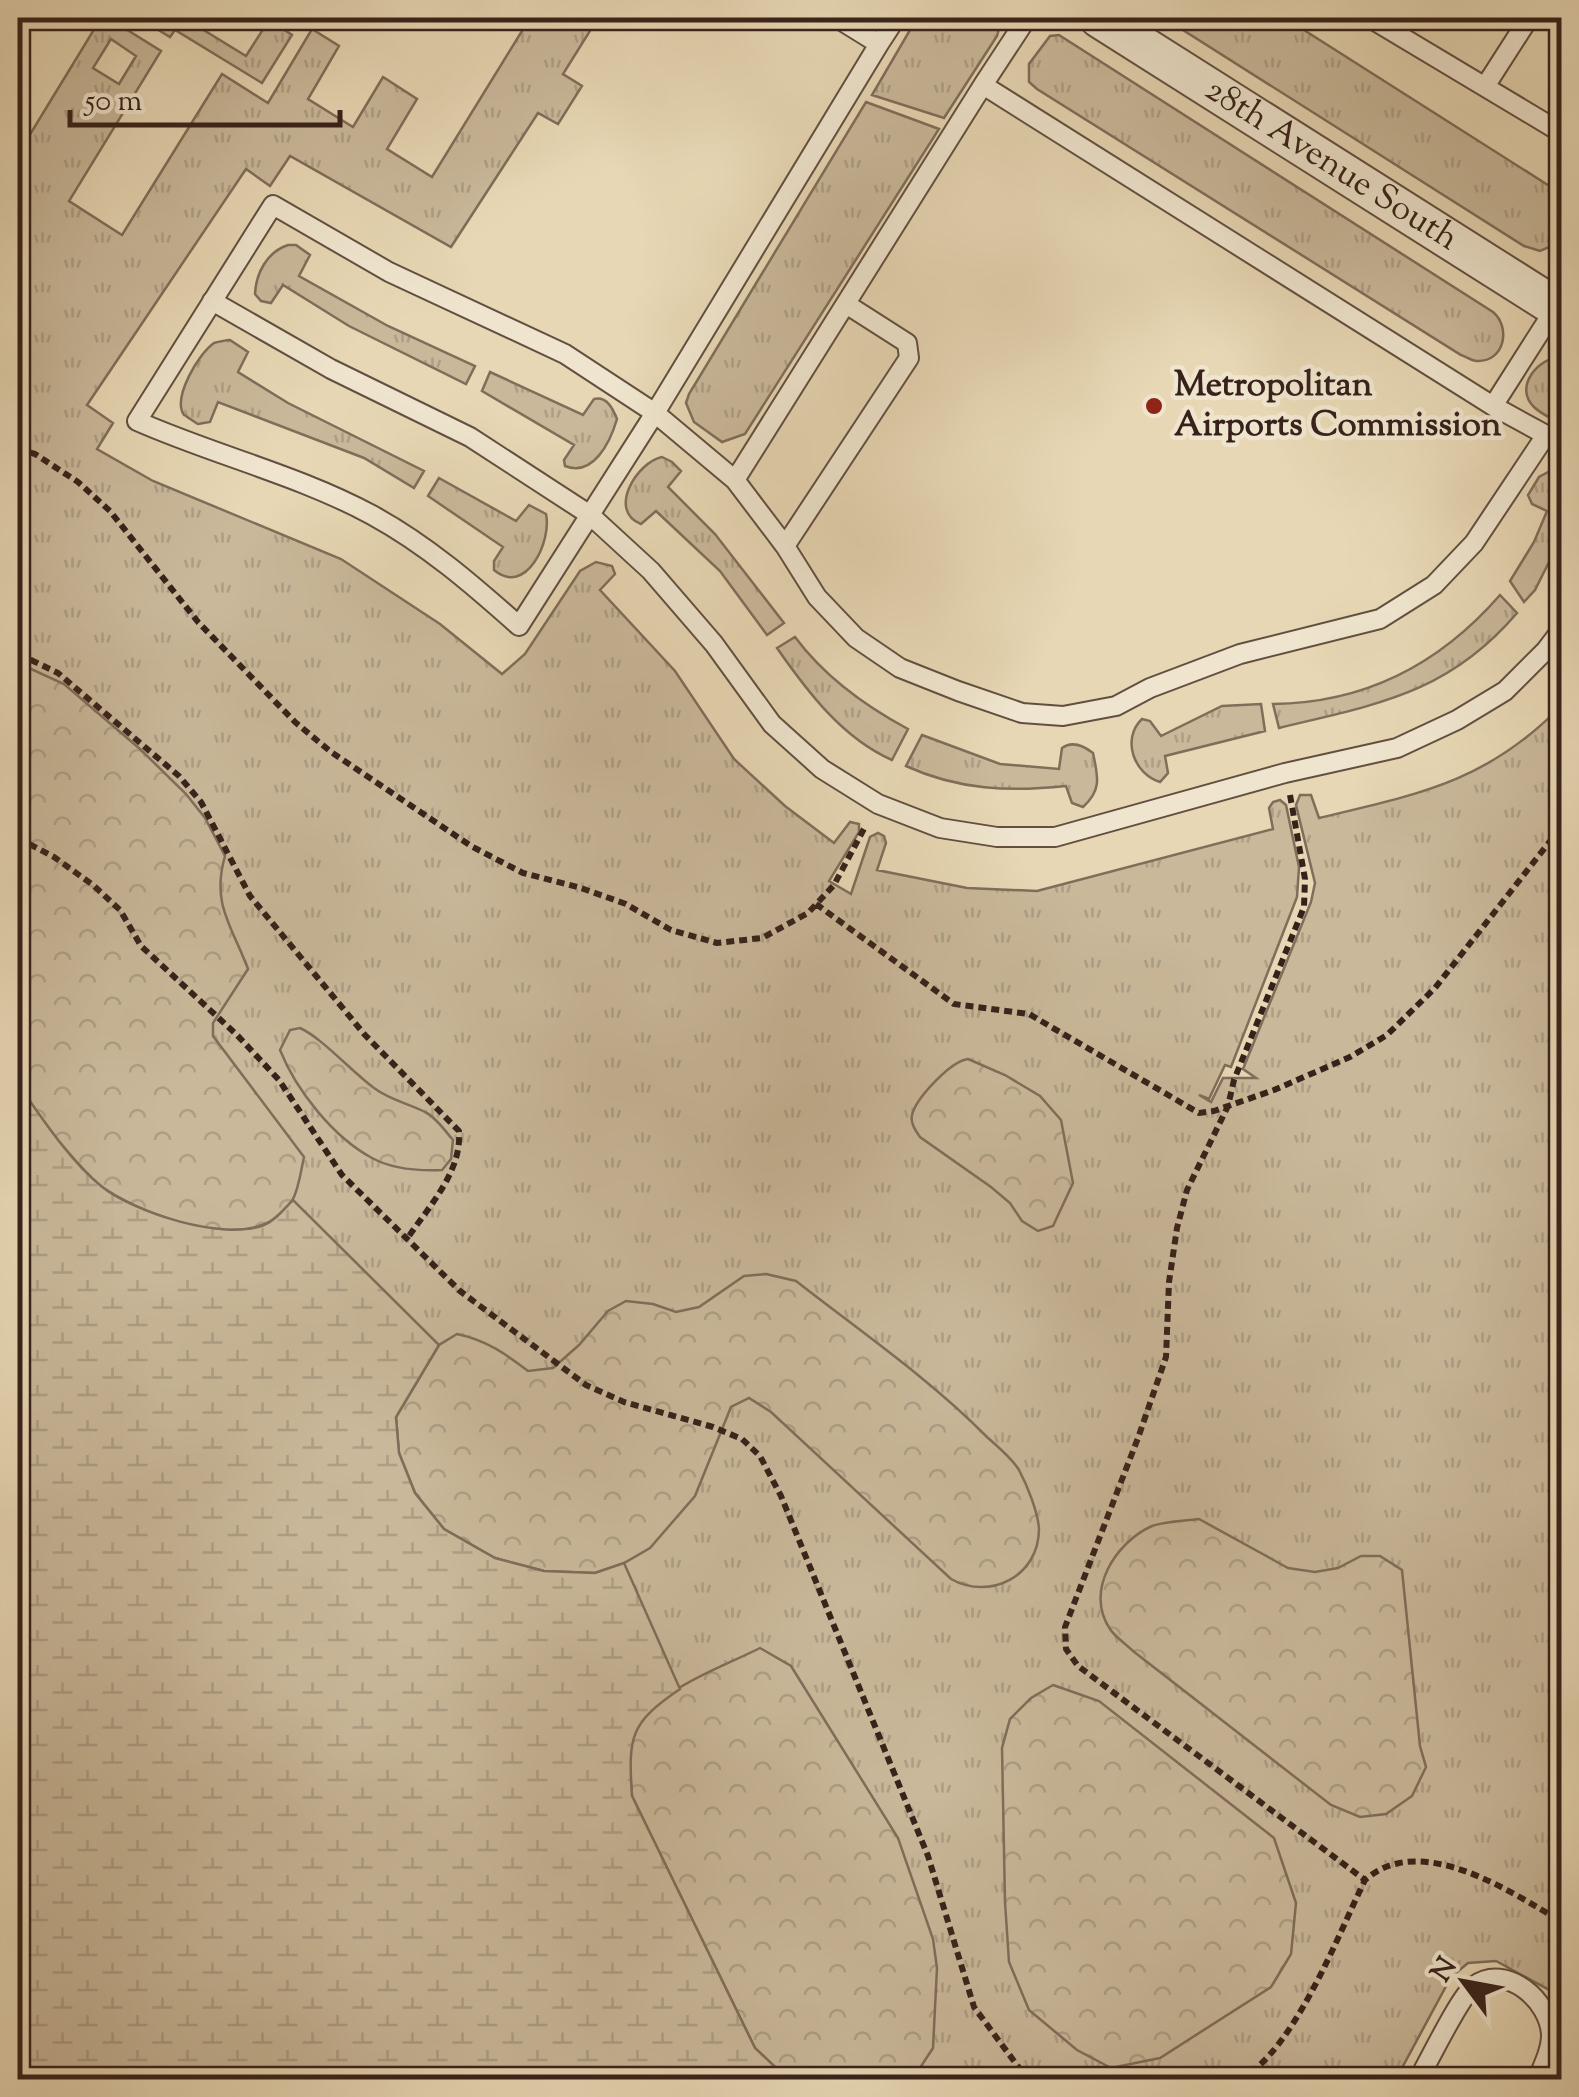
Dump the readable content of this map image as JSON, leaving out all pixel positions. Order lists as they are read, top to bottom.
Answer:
{
  "streets": {
    "street": ["28th Avenue South"]
  },
  "places": ["Metropolitan Airports Commission"],
  "scale_bar": "50 m",
  "north": "top left"
}
